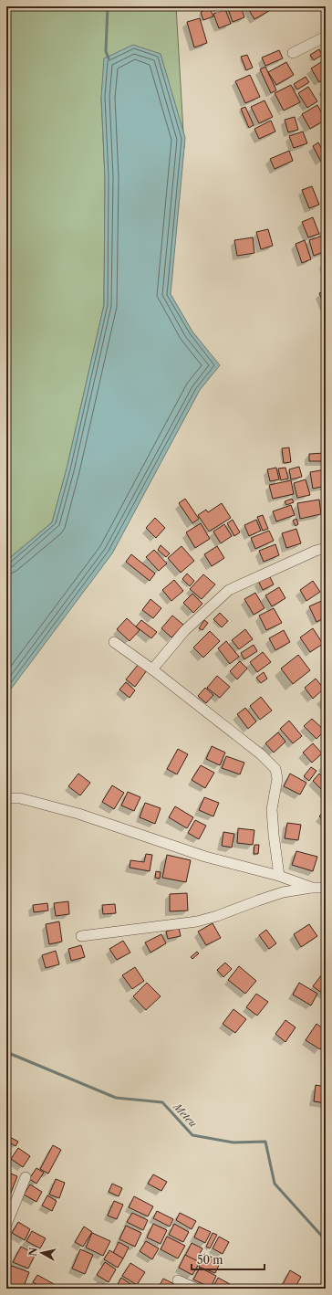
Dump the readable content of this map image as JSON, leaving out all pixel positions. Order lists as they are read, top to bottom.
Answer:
{
  "water": ["Meteu"],
  "scale_bar": "50 m",
  "north": "left"
}
